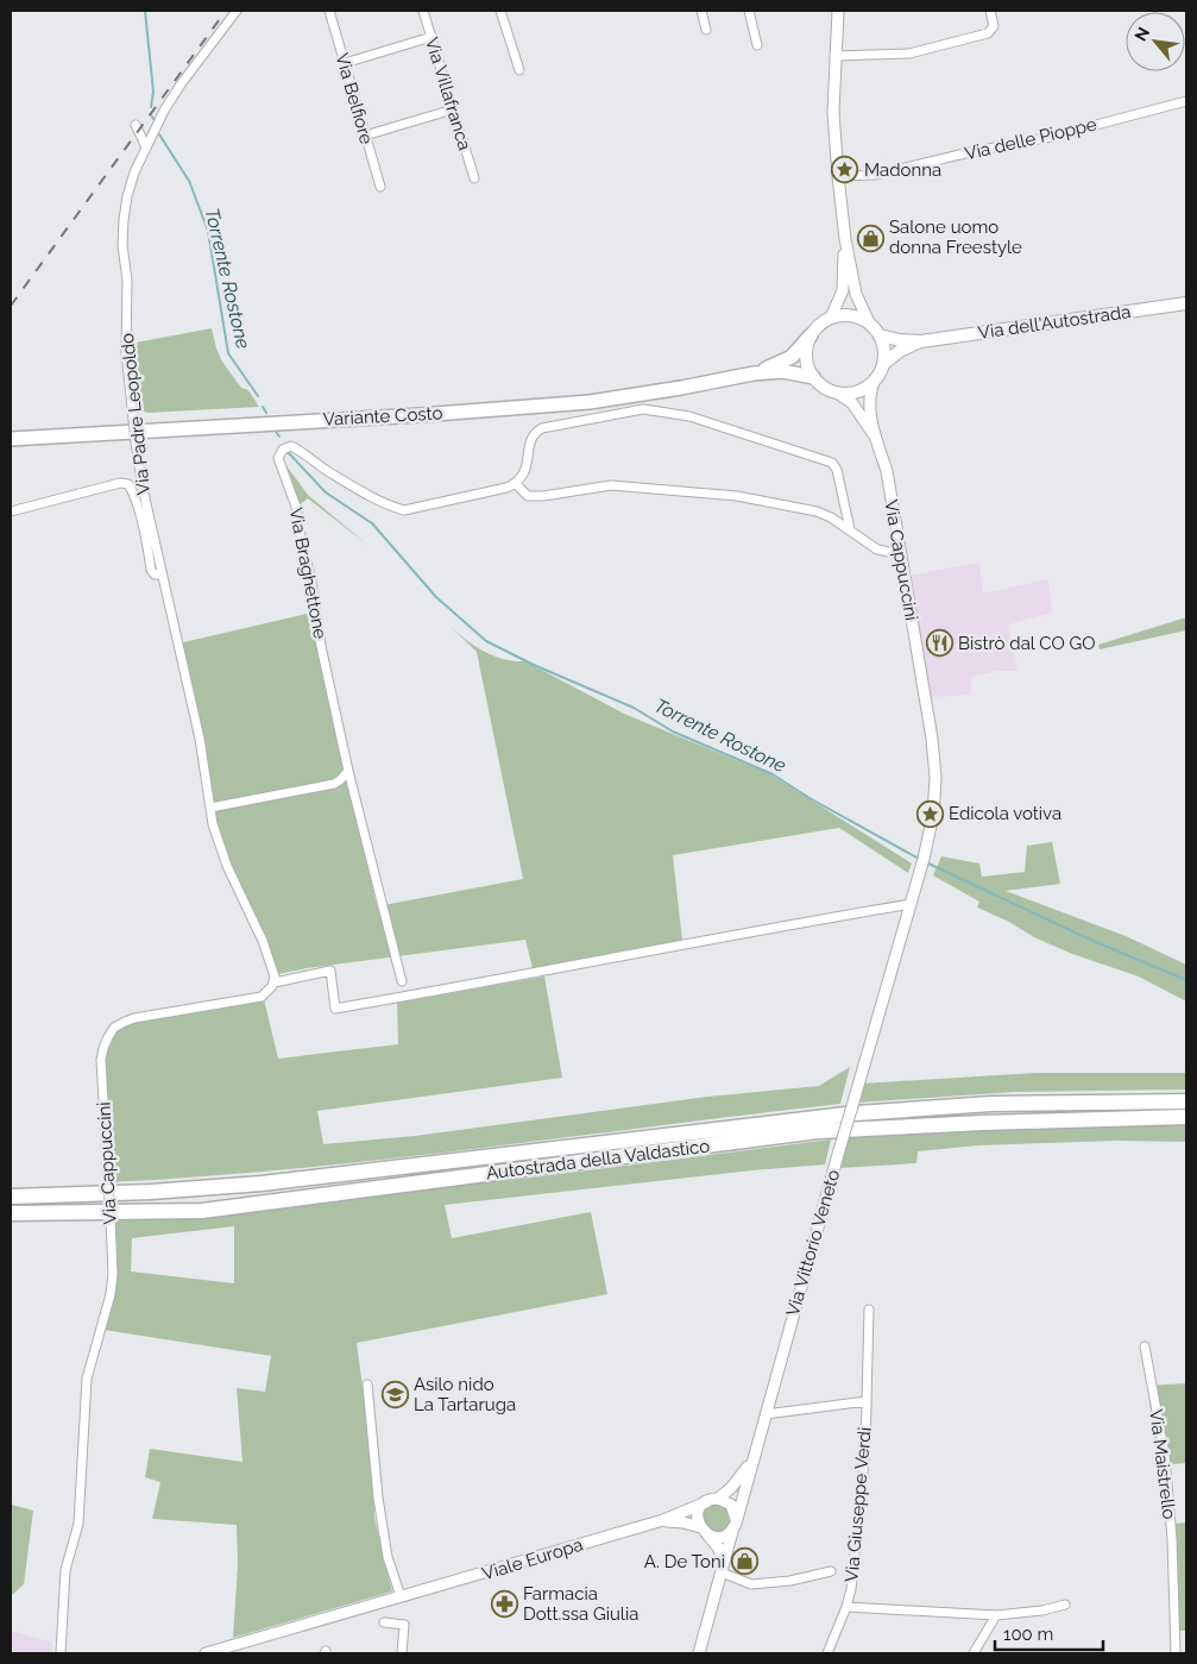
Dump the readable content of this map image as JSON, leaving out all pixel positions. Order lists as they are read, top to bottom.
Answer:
{
  "streets": {
    "highway": ["Variante Costo", "Autostrada della Valdastico"],
    "main road": [
      "Via dell'Autostrada",
      "Via Cappuccini",
      "Via Vittorio Veneto",
      "Viale Europa"
    ],
    "street": [
      "Via Villafranca",
      "Via Belfiore",
      "Via delle Pioppe",
      "Via Padre Leopoldo",
      "Via Braghettone",
      "Via Maistrello",
      "Via Giuseppe Verdi"
    ]
  },
  "crossings": [
    ["Via Cappuccini", "Via Vittorio Veneto"],
    ["Via Vittorio Veneto", "Via Giuseppe Verdi"],
    ["Via Vittorio Veneto", "Viale Europa"]
  ],
  "water": ["Torrente Rostone"],
  "places": {
    "place": ["Madonna", "Edicola votiva"],
    "shop": ["Salone uomo donna Freestyle", "A. De Toni"],
    "restaurant": ["Bistrò dal CO GO"],
    "school or university": ["Asilo nido La Tartaruga"],
    "pharmacy": ["Farmacia Dott.ssa Giulia"]
  },
  "scale_bar": "100 m",
  "north": "top left"
}
